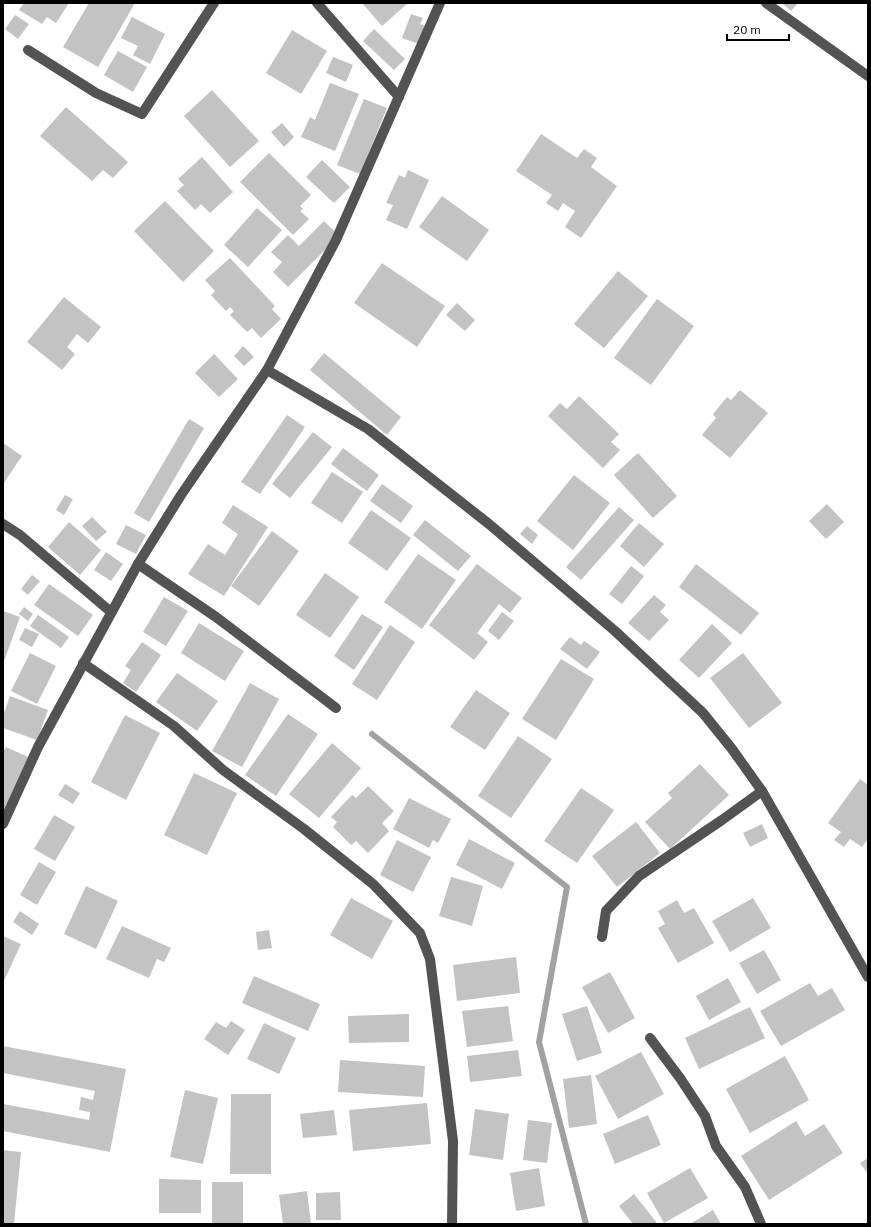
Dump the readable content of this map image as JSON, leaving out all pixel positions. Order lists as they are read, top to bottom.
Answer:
{
  "scale_bar": "20 m"
}
